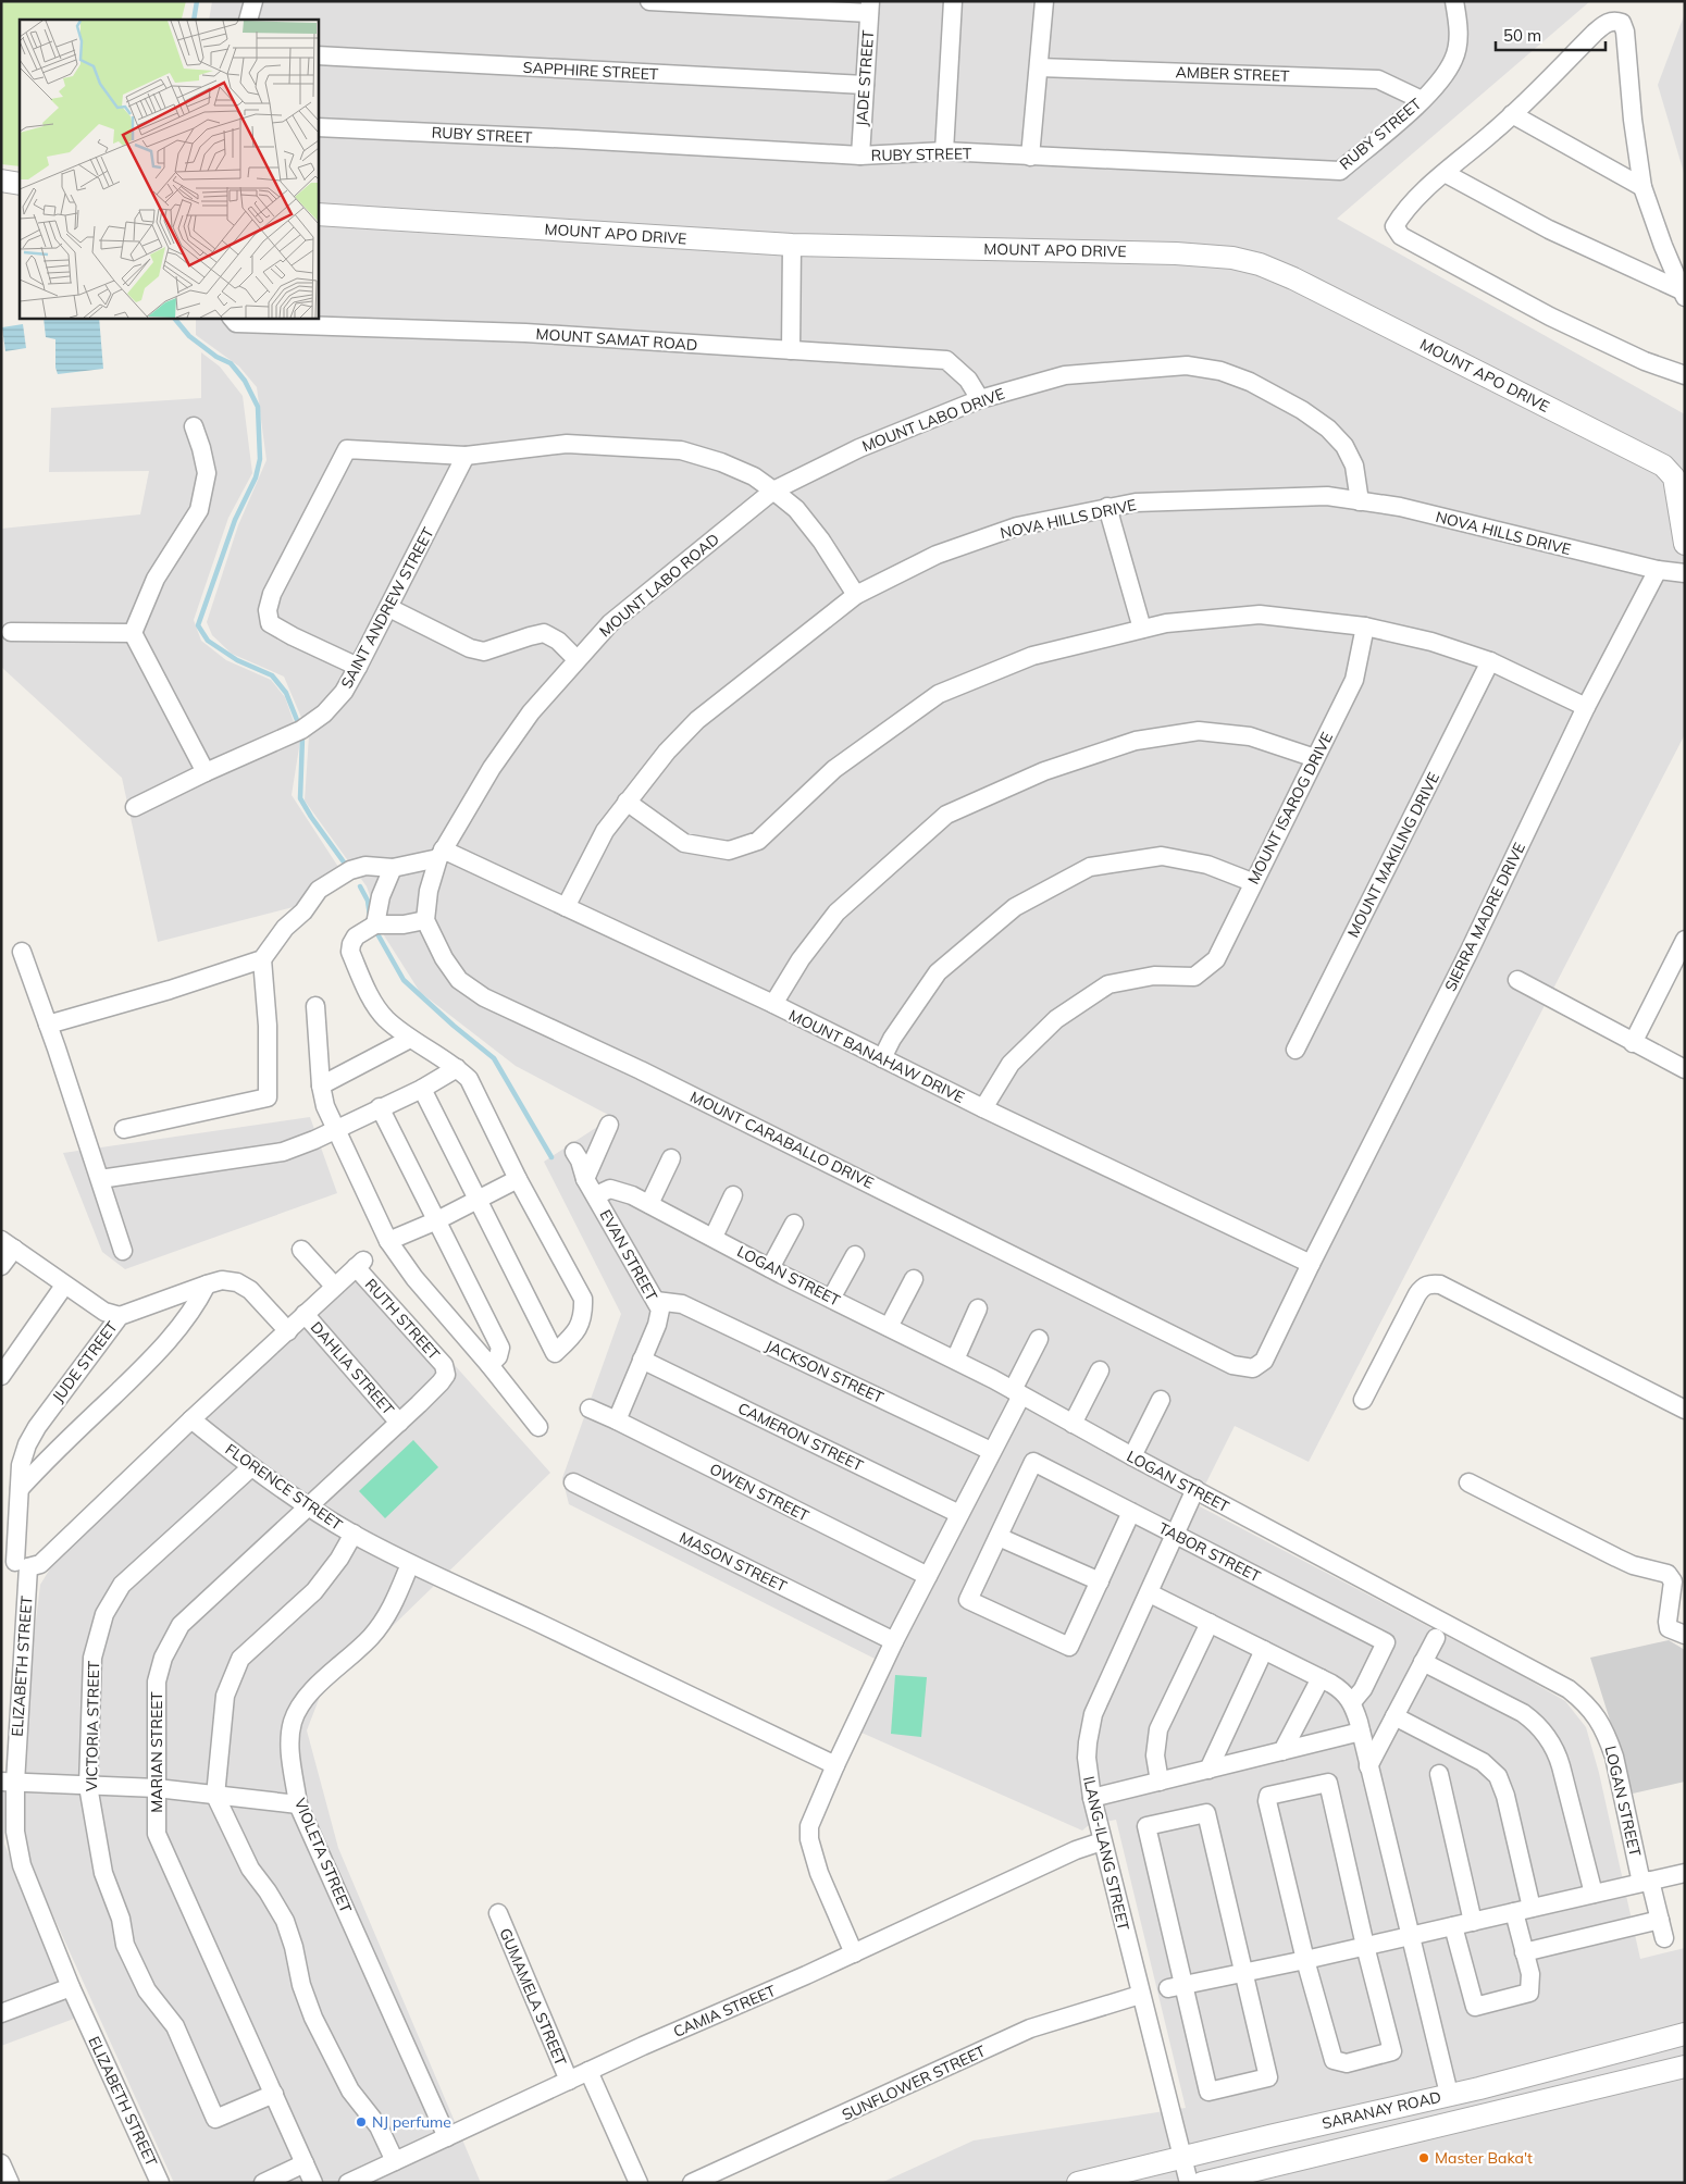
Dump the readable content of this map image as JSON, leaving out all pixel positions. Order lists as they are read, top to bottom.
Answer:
{
  "streets": {
    "street": [
      "SAPPHIRE STREET",
      "AMBER STREET",
      "JADE STREET",
      "RUBY STREET",
      "MOUNT APO DRIVE",
      "MOUNT SAMAT ROAD",
      "MOUNT LABO DRIVE",
      "NOVA HILLS DRIVE",
      "MOUNT LABO ROAD",
      "SAINT ANDREW STREET",
      "MOUNT ISAROG DRIVE",
      "MOUNT MAKILING DRIVE",
      "SIERRA MADRE DRIVE",
      "MOUNT BANAHAW DRIVE",
      "MOUNT CARABALLO DRIVE",
      "EVAN STREET",
      "LOGAN STREET",
      "RUTH STREET",
      "JUDE STREET",
      "DAHLIA STREET",
      "JACKSON STREET",
      "CAMERON STREET",
      "FLORENCE STREET",
      "OWEN STREET",
      "TABOR STREET",
      "MASON STREET",
      "ELIZABETH STREET",
      "VICTORIA STREET",
      "MARIAN STREET",
      "ILANG-ILANG STREET",
      "VIOLETA STREET",
      "GUMAMELA STREET",
      "CAMIA STREET",
      "SUNFLOWER STREET",
      "SARANAY ROAD"
    ]
  },
  "crossings": [
    ["SAPPHIRE STREET", "JADE STREET"],
    ["AMBER STREET", "RUBY STREET"],
    ["JADE STREET", "RUBY STREET"],
    ["MOUNT SAMAT ROAD", "MOUNT LABO DRIVE"],
    ["MOUNT LABO DRIVE", "NOVA HILLS DRIVE"],
    ["MOUNT LABO DRIVE", "MOUNT LABO ROAD"],
    ["NOVA HILLS DRIVE", "SIERRA MADRE DRIVE"],
    ["NOVA HILLS DRIVE", "MOUNT BANAHAW DRIVE"],
    ["MOUNT LABO ROAD", "MOUNT BANAHAW DRIVE"],
    ["MOUNT ISAROG DRIVE", "MOUNT BANAHAW DRIVE"],
    ["SIERRA MADRE DRIVE", "MOUNT BANAHAW DRIVE"],
    ["SIERRA MADRE DRIVE", "MOUNT CARABALLO DRIVE"],
    ["EVAN STREET", "LOGAN STREET"],
    ["EVAN STREET", "JACKSON STREET"],
    ["EVAN STREET", "CAMERON STREET"],
    ["EVAN STREET", "OWEN STREET"],
    ["LOGAN STREET", "ILANG-ILANG STREET"],
    ["RUTH STREET", "MARIAN STREET"],
    ["JUDE STREET", "ELIZABETH STREET"],
    ["DAHLIA STREET", "MARIAN STREET"],
    ["FLORENCE STREET", "VICTORIA STREET"],
    ["FLORENCE STREET", "MARIAN STREET"],
    ["FLORENCE STREET", "VIOLETA STREET"],
    ["TABOR STREET", "ILANG-ILANG STREET"],
    ["VICTORIA STREET", "MARIAN STREET"],
    ["ILANG-ILANG STREET", "CAMIA STREET"],
    ["ILANG-ILANG STREET", "SUNFLOWER STREET"],
    ["ILANG-ILANG STREET", "SARANAY ROAD"],
    ["VIOLETA STREET", "CAMIA STREET"],
    ["GUMAMELA STREET", "CAMIA STREET"]
  ],
  "places": ["NJ perfume", "Master Baka't"],
  "scale_bar": "50 m"
}
